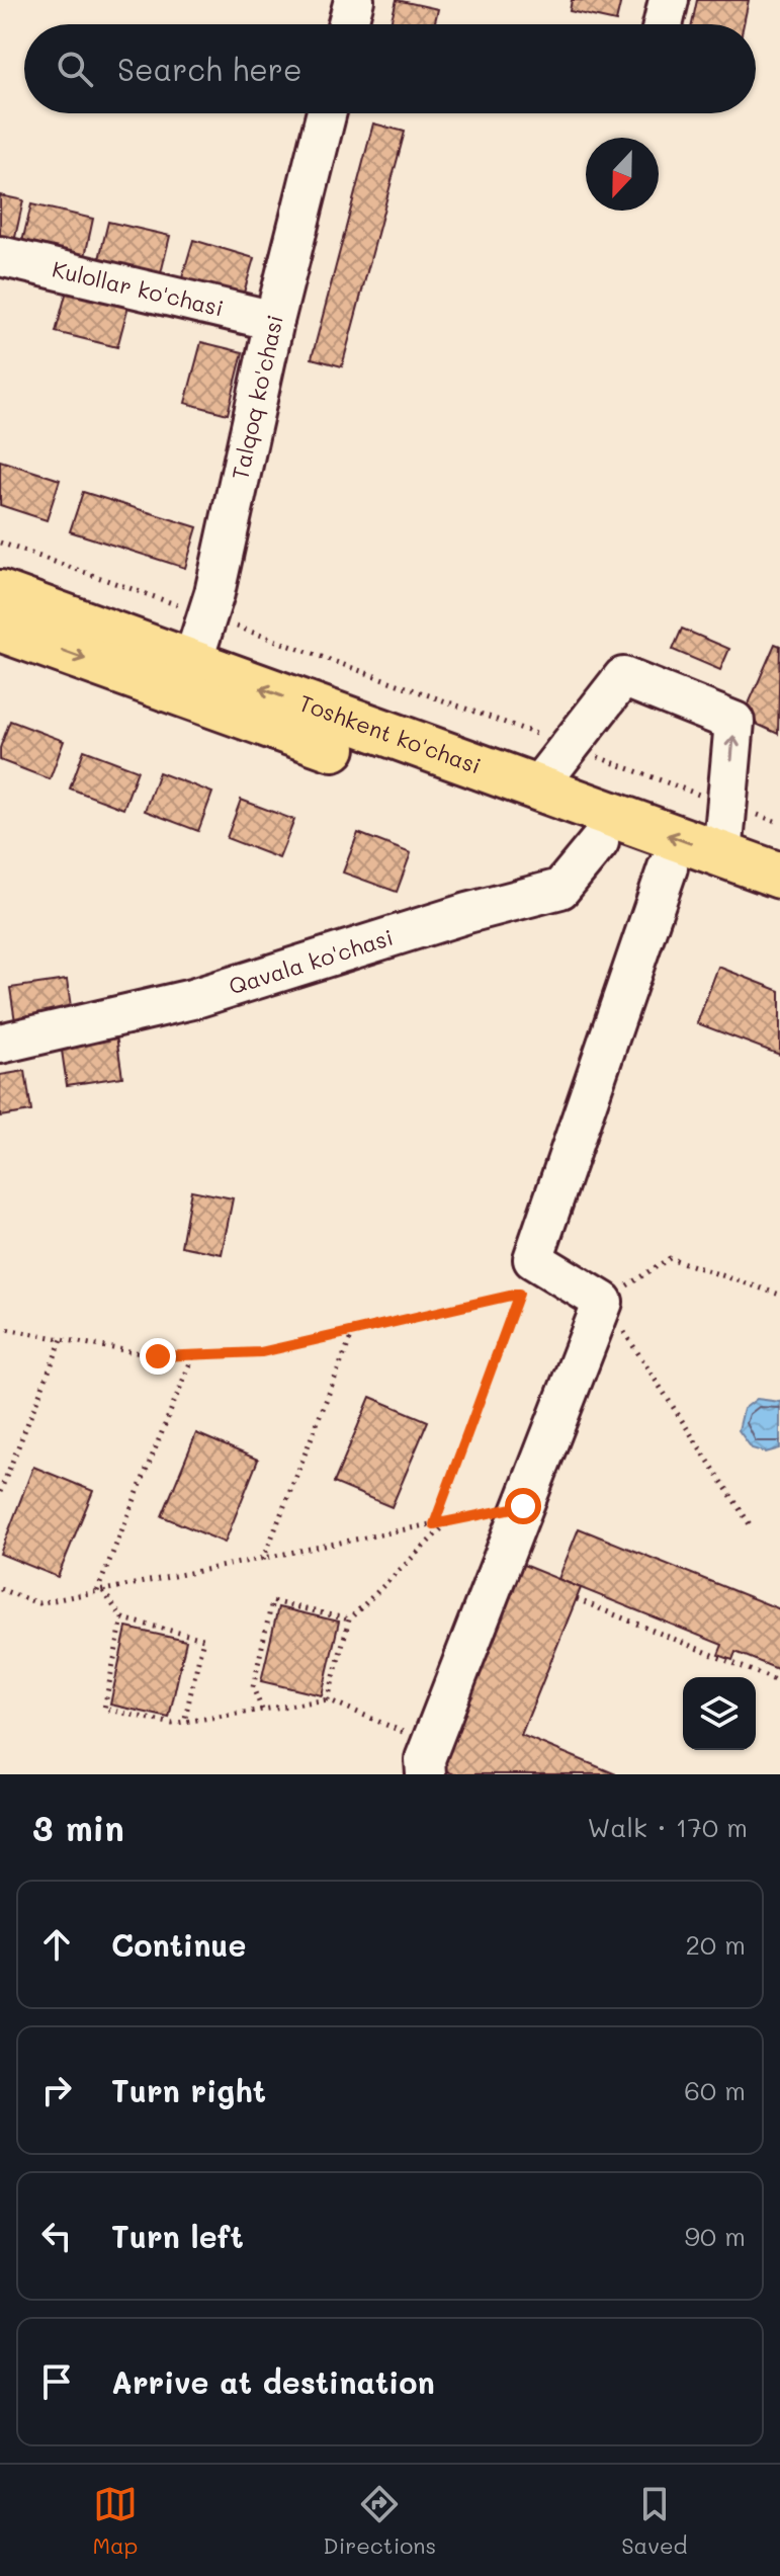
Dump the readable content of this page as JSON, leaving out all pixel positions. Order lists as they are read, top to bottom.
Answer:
{
  "streets": {
    "highway": ["Toshkent ko'chasi"],
    "street": ["Kulollar ko'chasi", "Talqoq ko'chasi", "Qavala ko'chasi"]
  },
  "crossings": [
    ["Kulollar ko'chasi", "Talqoq ko'chasi"],
    ["Talqoq ko'chasi", "Toshkent ko'chasi"],
    ["Toshkent ko'chasi", "Qavala ko'chasi"]
  ],
  "north": "bottom",
  "page": {
    "search": "Search here",
    "heading": ["3 min", "Walk · 170 m"],
    "list": [
      ["Continue", "20 m"],
      ["Turn right", "60 m"],
      ["Turn left", "90 m"],
      "Arrive at destination"
    ],
    "nav": ["Map", "Directions", "Saved"]
  }
}
